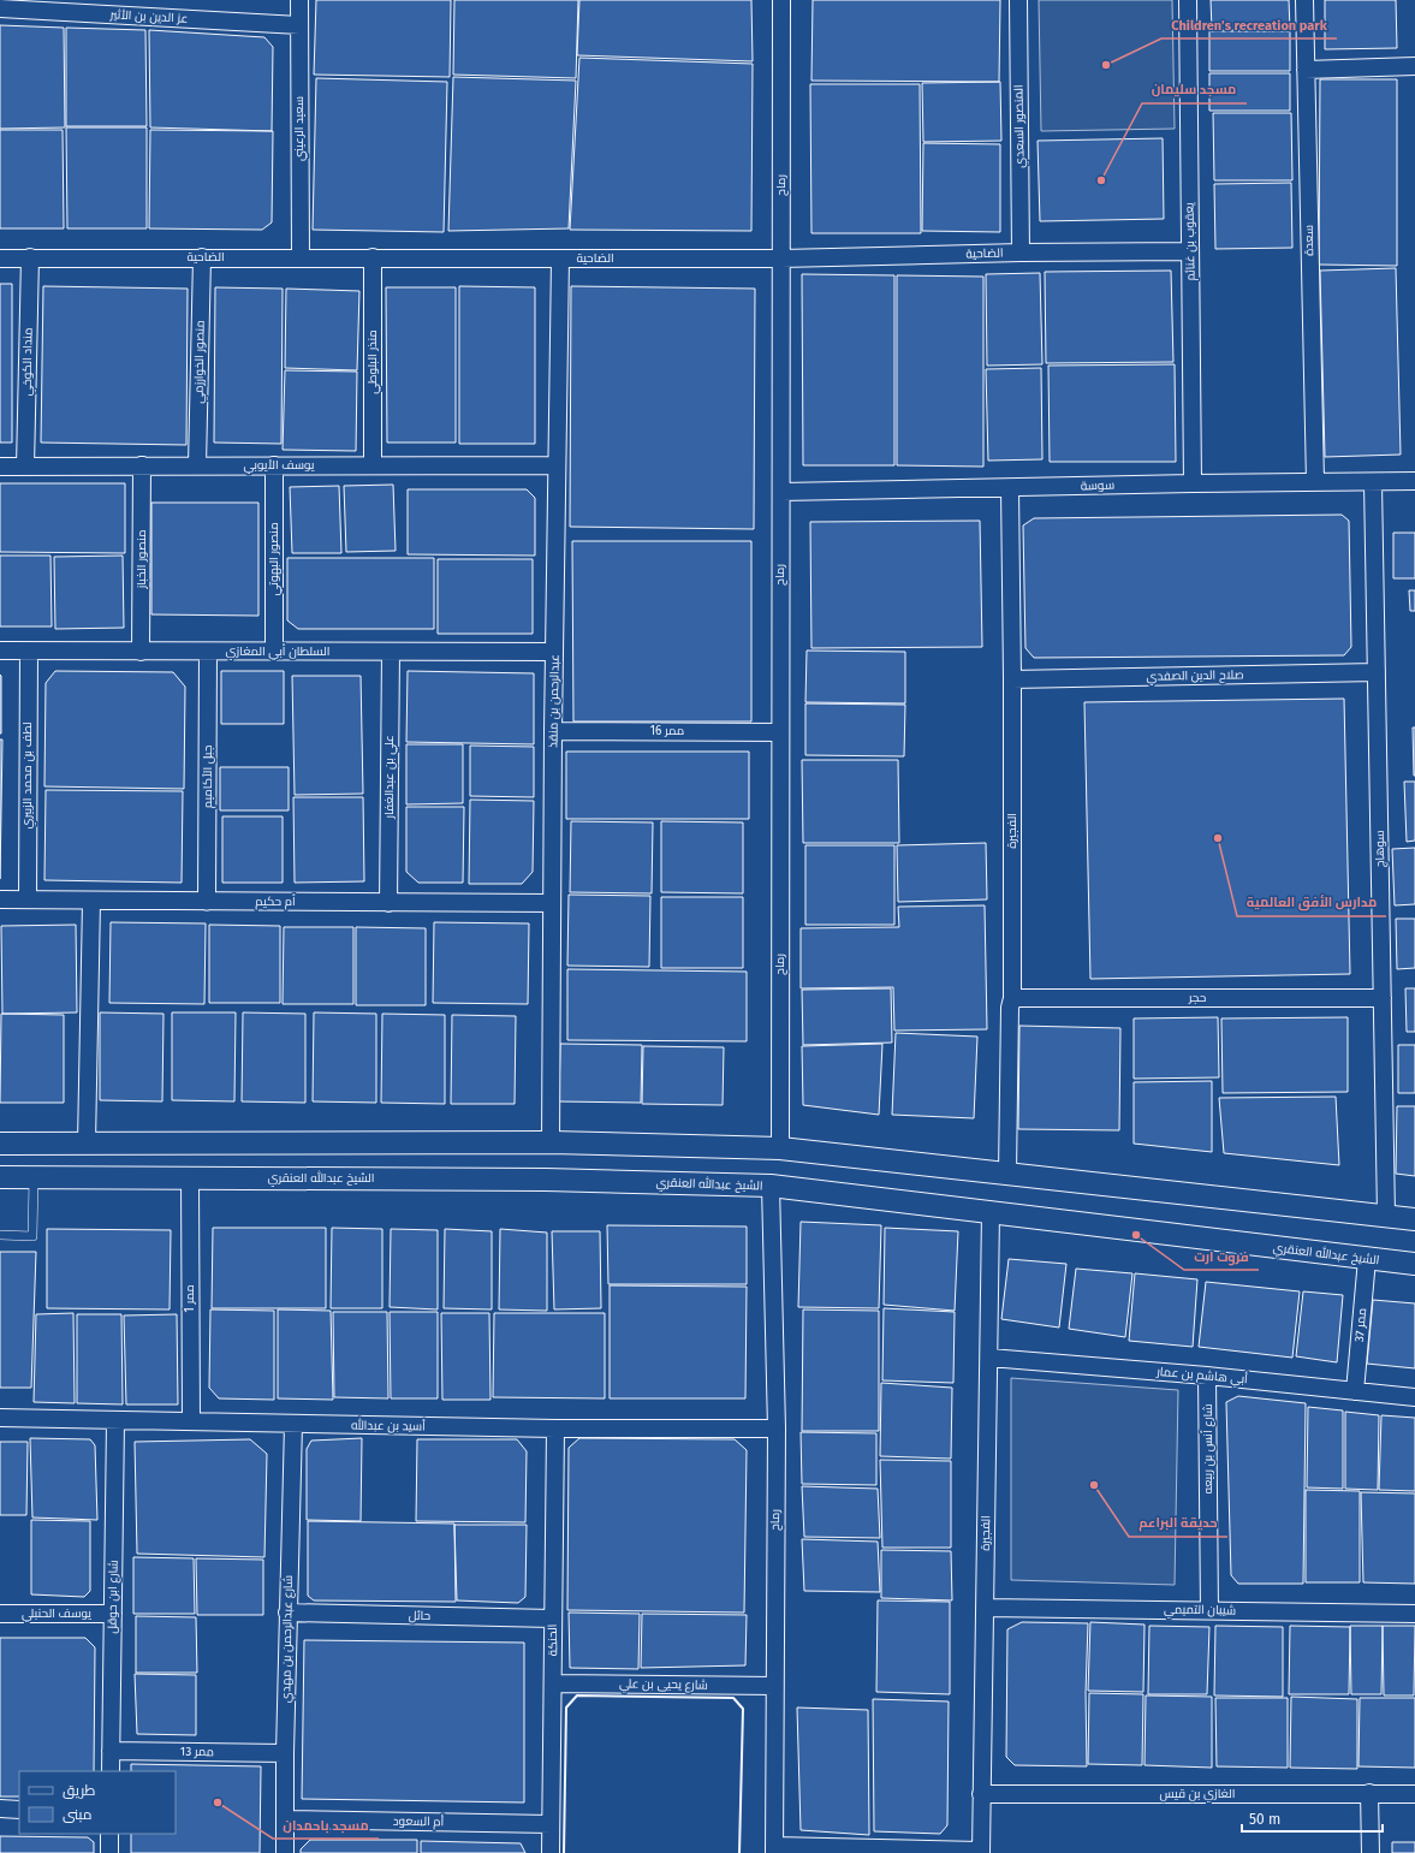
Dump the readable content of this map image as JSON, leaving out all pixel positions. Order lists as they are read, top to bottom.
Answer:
{
  "streets": {
    "street": [
      "عز الدين بن الأثير",
      "المنصور السعدي",
      "سعيد الرعيني",
      "رماح",
      "سعدة",
      "يعقوب بن غنائم",
      "الضاحية",
      "منداد الكوخي",
      "منصور الخوارزمي",
      "منذر البلوطي",
      "يوسف الأيوبي",
      "سوسة",
      "منصور الخباز",
      "منصور البهوتي",
      "السلطان أبي المغازي",
      "صلاح الدين الصفدي",
      "عبدالرحمن بن منقذ",
      "ممر 16",
      "لطف بن محمد الزبيري",
      "جبل الأكاميم",
      "علي بن عبدالغفار",
      "الفجيرة",
      "سوهاج",
      "أم حكيم",
      "حجر",
      "الشيخ عبدالله العنقري",
      "ممر 1",
      "ممر 37",
      "أبي هاشم بن عمار",
      "أسيد بن عبدالله",
      "شارع أنس بن ربيعه",
      "شارع ابن حوقل",
      "شيبان التميمي",
      "يوسف الحنبلي",
      "حائل",
      "شارع عبدالرحمن بن مهدي",
      "الحنكة",
      "شارع يحيى بن علي",
      "ممر 13",
      "الغازي بن قيس",
      "أم السعود"
    ]
  },
  "crossings": [
    ["عز الدين بن الأثير", "سعيد الرعيني"],
    ["المنصور السعدي", "الضاحية"],
    ["سعيد الرعيني", "الضاحية"],
    ["رماح", "الضاحية"],
    ["رماح", "سوسة"],
    ["رماح", "ممر 16"],
    ["رماح", "الشيخ عبدالله العنقري"],
    ["رماح", "أسيد بن عبدالله"],
    ["رماح", "شارع يحيى بن علي"],
    ["سعدة", "سوسة"],
    ["يعقوب بن غنائم", "الضاحية"],
    ["يعقوب بن غنائم", "سوسة"],
    ["الضاحية", "منداد الكوخي"],
    ["الضاحية", "منصور الخوارزمي"],
    ["الضاحية", "منذر البلوطي"],
    ["الضاحية", "عبدالرحمن بن منقذ"],
    ["منداد الكوخي", "يوسف الأيوبي"],
    ["منصور الخوارزمي", "يوسف الأيوبي"],
    ["منذر البلوطي", "يوسف الأيوبي"],
    ["يوسف الأيوبي", "منصور الخباز"],
    ["يوسف الأيوبي", "منصور البهوتي"],
    ["يوسف الأيوبي", "عبدالرحمن بن منقذ"],
    ["سوسة", "الفجيرة"],
    ["سوسة", "سوهاج"],
    ["منصور الخباز", "السلطان أبي المغازي"],
    ["منصور البهوتي", "السلطان أبي المغازي"],
    ["السلطان أبي المغازي", "عبدالرحمن بن منقذ"],
    ["السلطان أبي المغازي", "لطف بن محمد الزبيري"],
    ["السلطان أبي المغازي", "جبل الأكاميم"],
    ["السلطان أبي المغازي", "علي بن عبدالغفار"],
    ["صلاح الدين الصفدي", "الفجيرة"],
    ["صلاح الدين الصفدي", "سوهاج"],
    ["عبدالرحمن بن منقذ", "ممر 16"],
    ["عبدالرحمن بن منقذ", "أم حكيم"],
    ["لطف بن محمد الزبيري", "أم حكيم"],
    ["جبل الأكاميم", "أم حكيم"],
    ["علي بن عبدالغفار", "أم حكيم"],
    ["الفجيرة", "حجر"],
    ["الفجيرة", "الشيخ عبدالله العنقري"],
    ["الفجيرة", "أبي هاشم بن عمار"],
    ["الفجيرة", "شيبان التميمي"],
    ["الفجيرة", "الغازي بن قيس"],
    ["سوهاج", "حجر"],
    ["الشيخ عبدالله العنقري", "ممر 1"],
    ["الشيخ عبدالله العنقري", "ممر 37"],
    ["ممر 1", "أسيد بن عبدالله"],
    ["ممر 37", "أبي هاشم بن عمار"],
    ["أبي هاشم بن عمار", "شارع أنس بن ربيعه"],
    ["أسيد بن عبدالله", "شارع ابن حوقل"],
    ["أسيد بن عبدالله", "شارع عبدالرحمن بن مهدي"],
    ["أسيد بن عبدالله", "الحنكة"],
    ["شارع أنس بن ربيعه", "شيبان التميمي"],
    ["شارع ابن حوقل", "يوسف الحنبلي"],
    ["شارع ابن حوقل", "ممر 13"],
    ["حائل", "شارع عبدالرحمن بن مهدي"],
    ["حائل", "الحنكة"],
    ["شارع عبدالرحمن بن مهدي", "ممر 13"],
    ["شارع عبدالرحمن بن مهدي", "أم السعود"],
    ["الحنكة", "شارع يحيى بن علي"],
    ["الحنكة", "أم السعود"]
  ],
  "places": [
    "Children’s recreation park",
    "مسجد سليمان",
    "مدارس الأفق العالمية",
    "فروت ارت",
    "حديقة البراعم",
    "مسجد باحمدان"
  ],
  "legend": ["طريق", "مبنى"],
  "scale_bar": "50 m"
}
